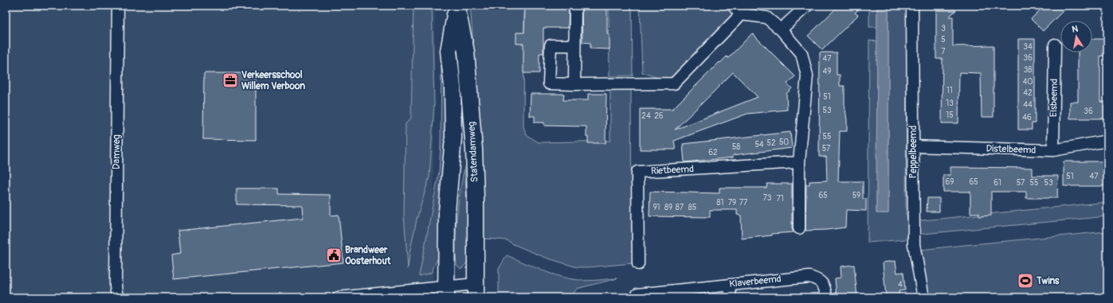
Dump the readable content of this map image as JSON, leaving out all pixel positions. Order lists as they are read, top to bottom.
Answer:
{
  "streets": {
    "main road": ["Statendamweg"],
    "street": [
      "Elsbeemd",
      "Distelbeemd",
      "Damweg",
      "Peppelbeemd",
      "Rietbeemd",
      "Klaverbeemd"
    ]
  },
  "crossings": [
    ["Elsbeemd", "Distelbeemd"],
    ["Distelbeemd", "Peppelbeemd"]
  ],
  "places": {
    "office": ["Verkeersschool Willem Verboon"],
    "public building": ["Brandweer Oosterhout"],
    "sports": ["Twins"]
  },
  "house_numbers": [
    "3",
    "5",
    "34",
    "7",
    "36",
    "47",
    "38",
    "49",
    "40",
    "11",
    "42",
    "51",
    "13",
    "44",
    "53",
    "36",
    "15",
    "24",
    "26",
    "46",
    "55",
    "50",
    "52",
    "54",
    "58",
    "57",
    "62",
    "51",
    "47",
    "69",
    "65",
    "61",
    "57",
    "55",
    "53",
    "65",
    "59",
    "73",
    "71",
    "81",
    "79",
    "77",
    "91",
    "89",
    "87",
    "85",
    "4"
  ],
  "north": "top"
}
